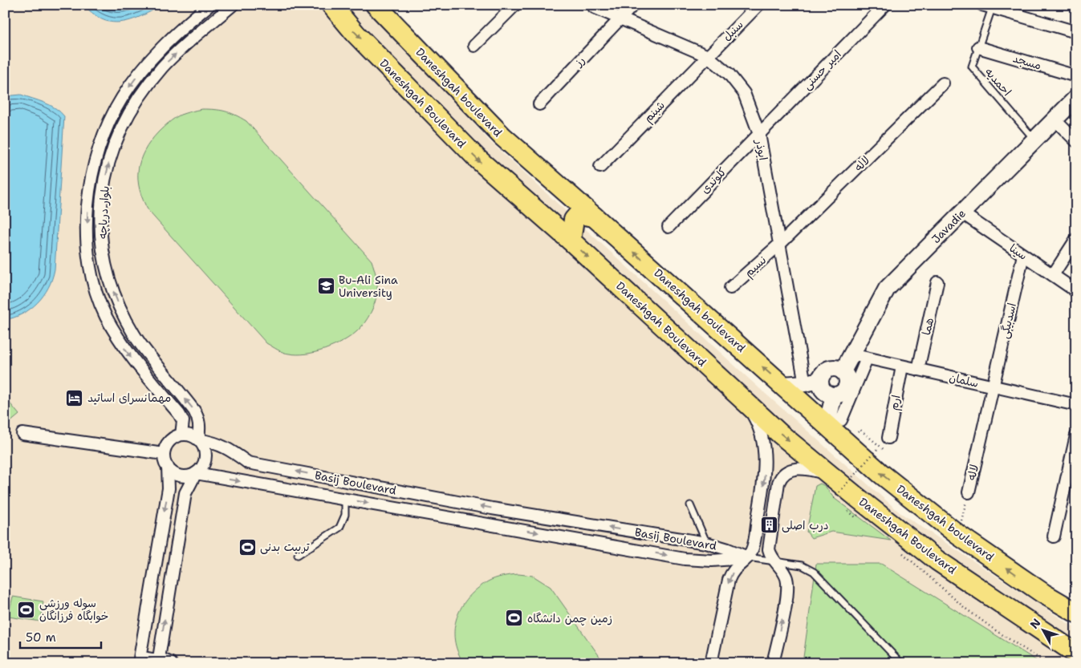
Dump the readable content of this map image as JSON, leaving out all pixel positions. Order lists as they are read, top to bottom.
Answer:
{
  "streets": {
    "highway": ["Daneshgah boulevard", "Daneshgah Boulevard"],
    "main road": ["Javadie"],
    "street": [
      "سنبل",
      "رز",
      "مسجد",
      "امیر حسنی",
      "شبنم",
      "ابوذر",
      "لاله",
      "کلوندی",
      "بلوار دریاچه",
      "سینا",
      "نسیم",
      "اسدبیگی",
      "هما",
      "سلمان",
      "ارم",
      "Basij Boulevard"
    ],
    "lane": ["احمدیه"]
  },
  "crossings": [
    ["سنبل", "شبنم"],
    ["سنبل", "ابوذر"],
    ["رز", "ابوذر"],
    ["مسجد", "احمدیه"],
    ["امیر حسنی", "ابوذر"],
    ["امیر حسنی", "کلوندی"],
    ["احمدیه", "Javadie"],
    ["Daneshgah boulevard", "لاله"],
    ["شبنم", "ابوذر"],
    ["ابوذر", "لاله"],
    ["ابوذر", "کلوندی"],
    ["ابوذر", "Javadie"],
    ["ابوذر", "نسیم"],
    ["لاله", "نسیم"],
    ["لاله", "اسدبیگی"],
    ["لاله", "سلمان"],
    ["بلوار دریاچه", "Basij Boulevard"],
    ["Javadie", "سینا"],
    ["Javadie", "سلمان"],
    ["سینا", "اسدبیگی"],
    ["اسدبیگی", "سلمان"],
    ["هما", "سلمان"],
    ["سلمان", "ارم"]
  ],
  "one_way": ["Daneshgah boulevard", "Daneshgah Boulevard"],
  "places": {
    "school or university": ["Bu-Ali Sina University"],
    "hotel": ["مهمانسرای اساتید"],
    "building": ["درب اصلی"],
    "sports": ["تربیت بدنی", "سوله ورزشی خوابگاه فرزانگان", "زمین چمن دانشگاه"]
  },
  "scale_bar": "50 m",
  "north": "top left"
}
